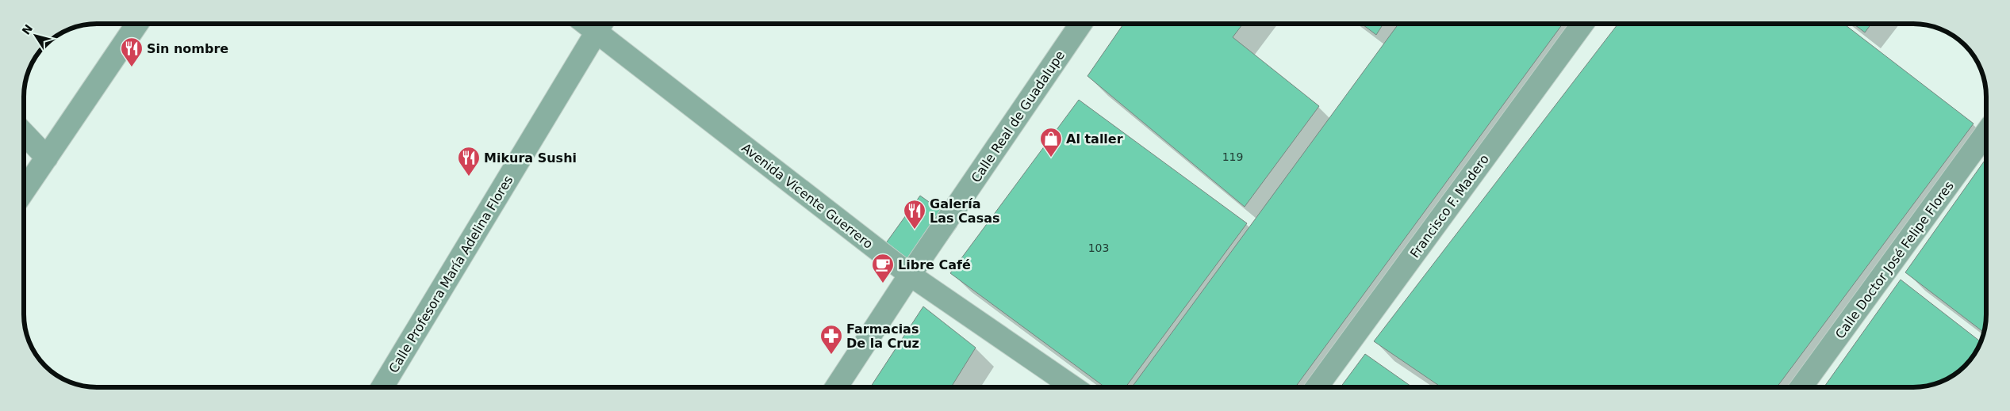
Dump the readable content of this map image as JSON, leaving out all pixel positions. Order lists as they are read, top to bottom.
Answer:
{
  "streets": {
    "street": [
      "Calle Real de Guadalupe",
      "Avenida Vicente Guerrero",
      "Francisco F. Madero",
      "Calle Doctor José Felipe Flores",
      "Calle Profesora María Adelina Flores"
    ]
  },
  "crossings": [
    ["Calle Real de Guadalupe", "Avenida Vicente Guerrero"],
    ["Avenida Vicente Guerrero", "Calle Profesora María Adelina Flores"]
  ],
  "places": {
    "restaurant": ["Sin nombre", "Mikura Sushi", "Galería Las Casas"],
    "shop": ["Al taller"],
    "cafe": ["Libre Café"],
    "pharmacy": ["Farmacias De la Cruz"]
  },
  "house_numbers": ["119", "103"],
  "north": "top left"
}
